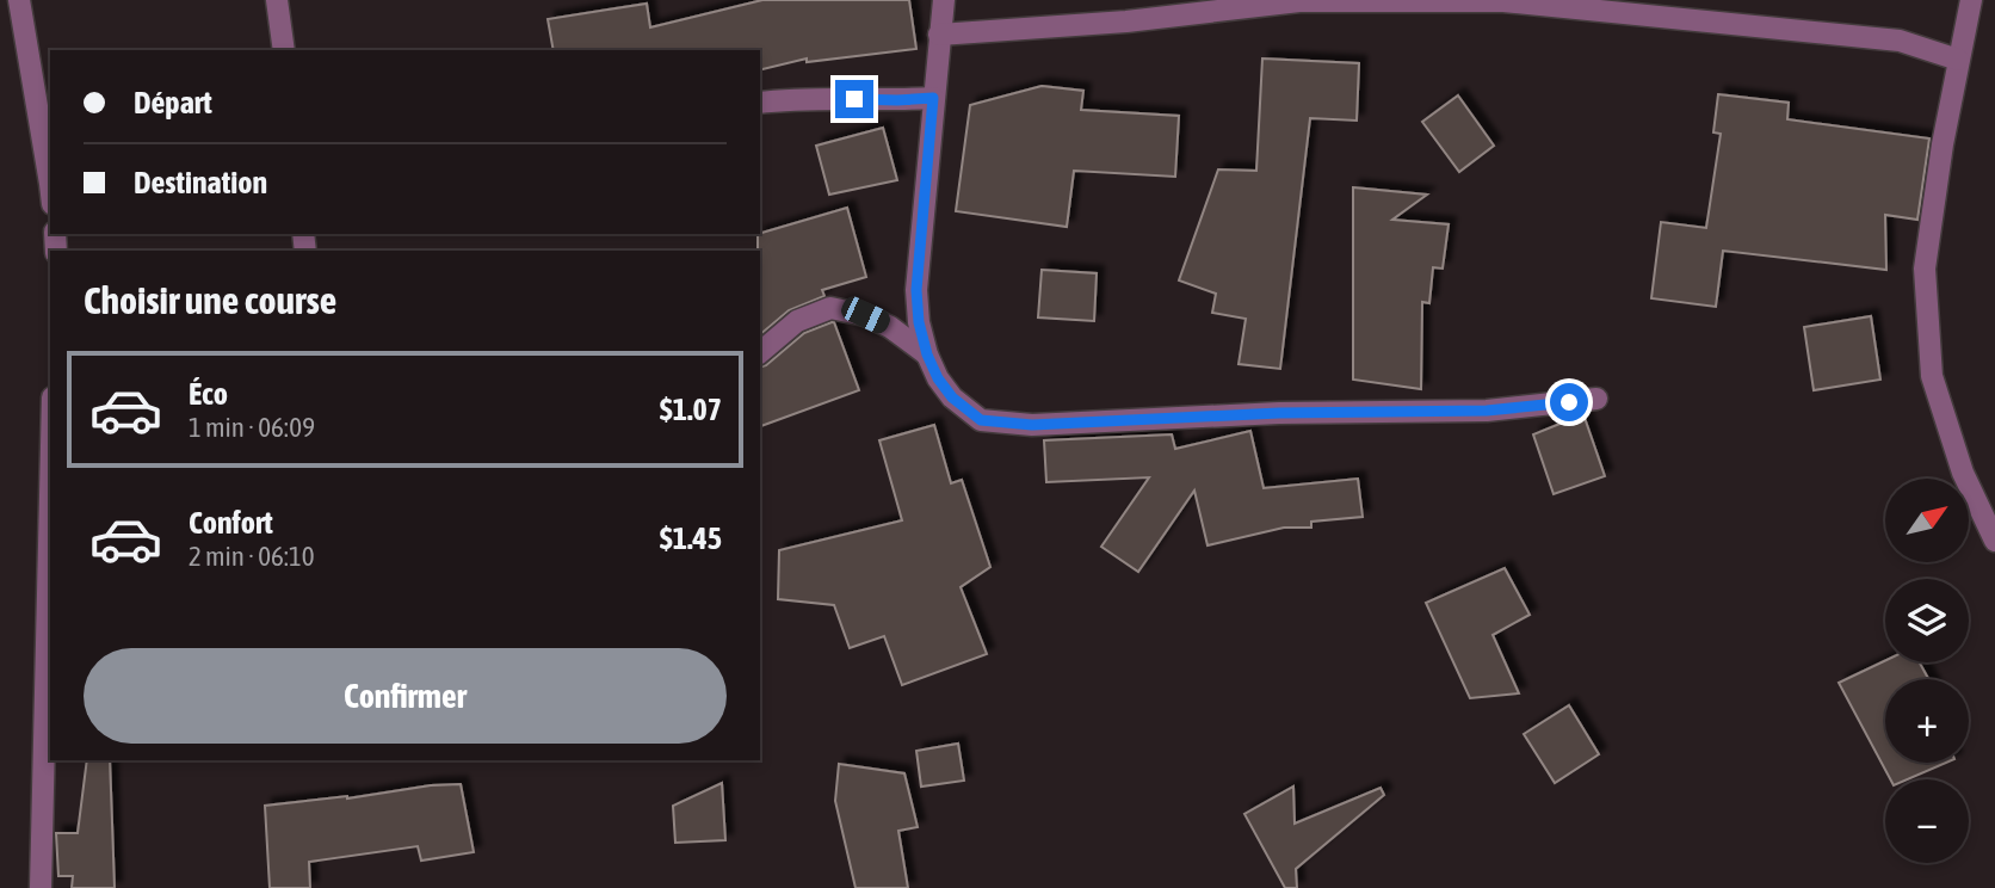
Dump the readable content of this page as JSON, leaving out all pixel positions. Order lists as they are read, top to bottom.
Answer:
{
  "north": "top right",
  "page": {
    "banner": ["Départ", "Destination"],
    "heading": "Choisir une course",
    "list": [
      {
        "name": "Éco",
        "note": "1 min · 06:09",
        "value": "$1.07"
      },
      {
        "name": "Confort",
        "note": "2 min · 06:10",
        "value": "$1.45"
      }
    ],
    "map_buttons": ["+", "−"],
    "buttons": "Confirmer"
  }
}
